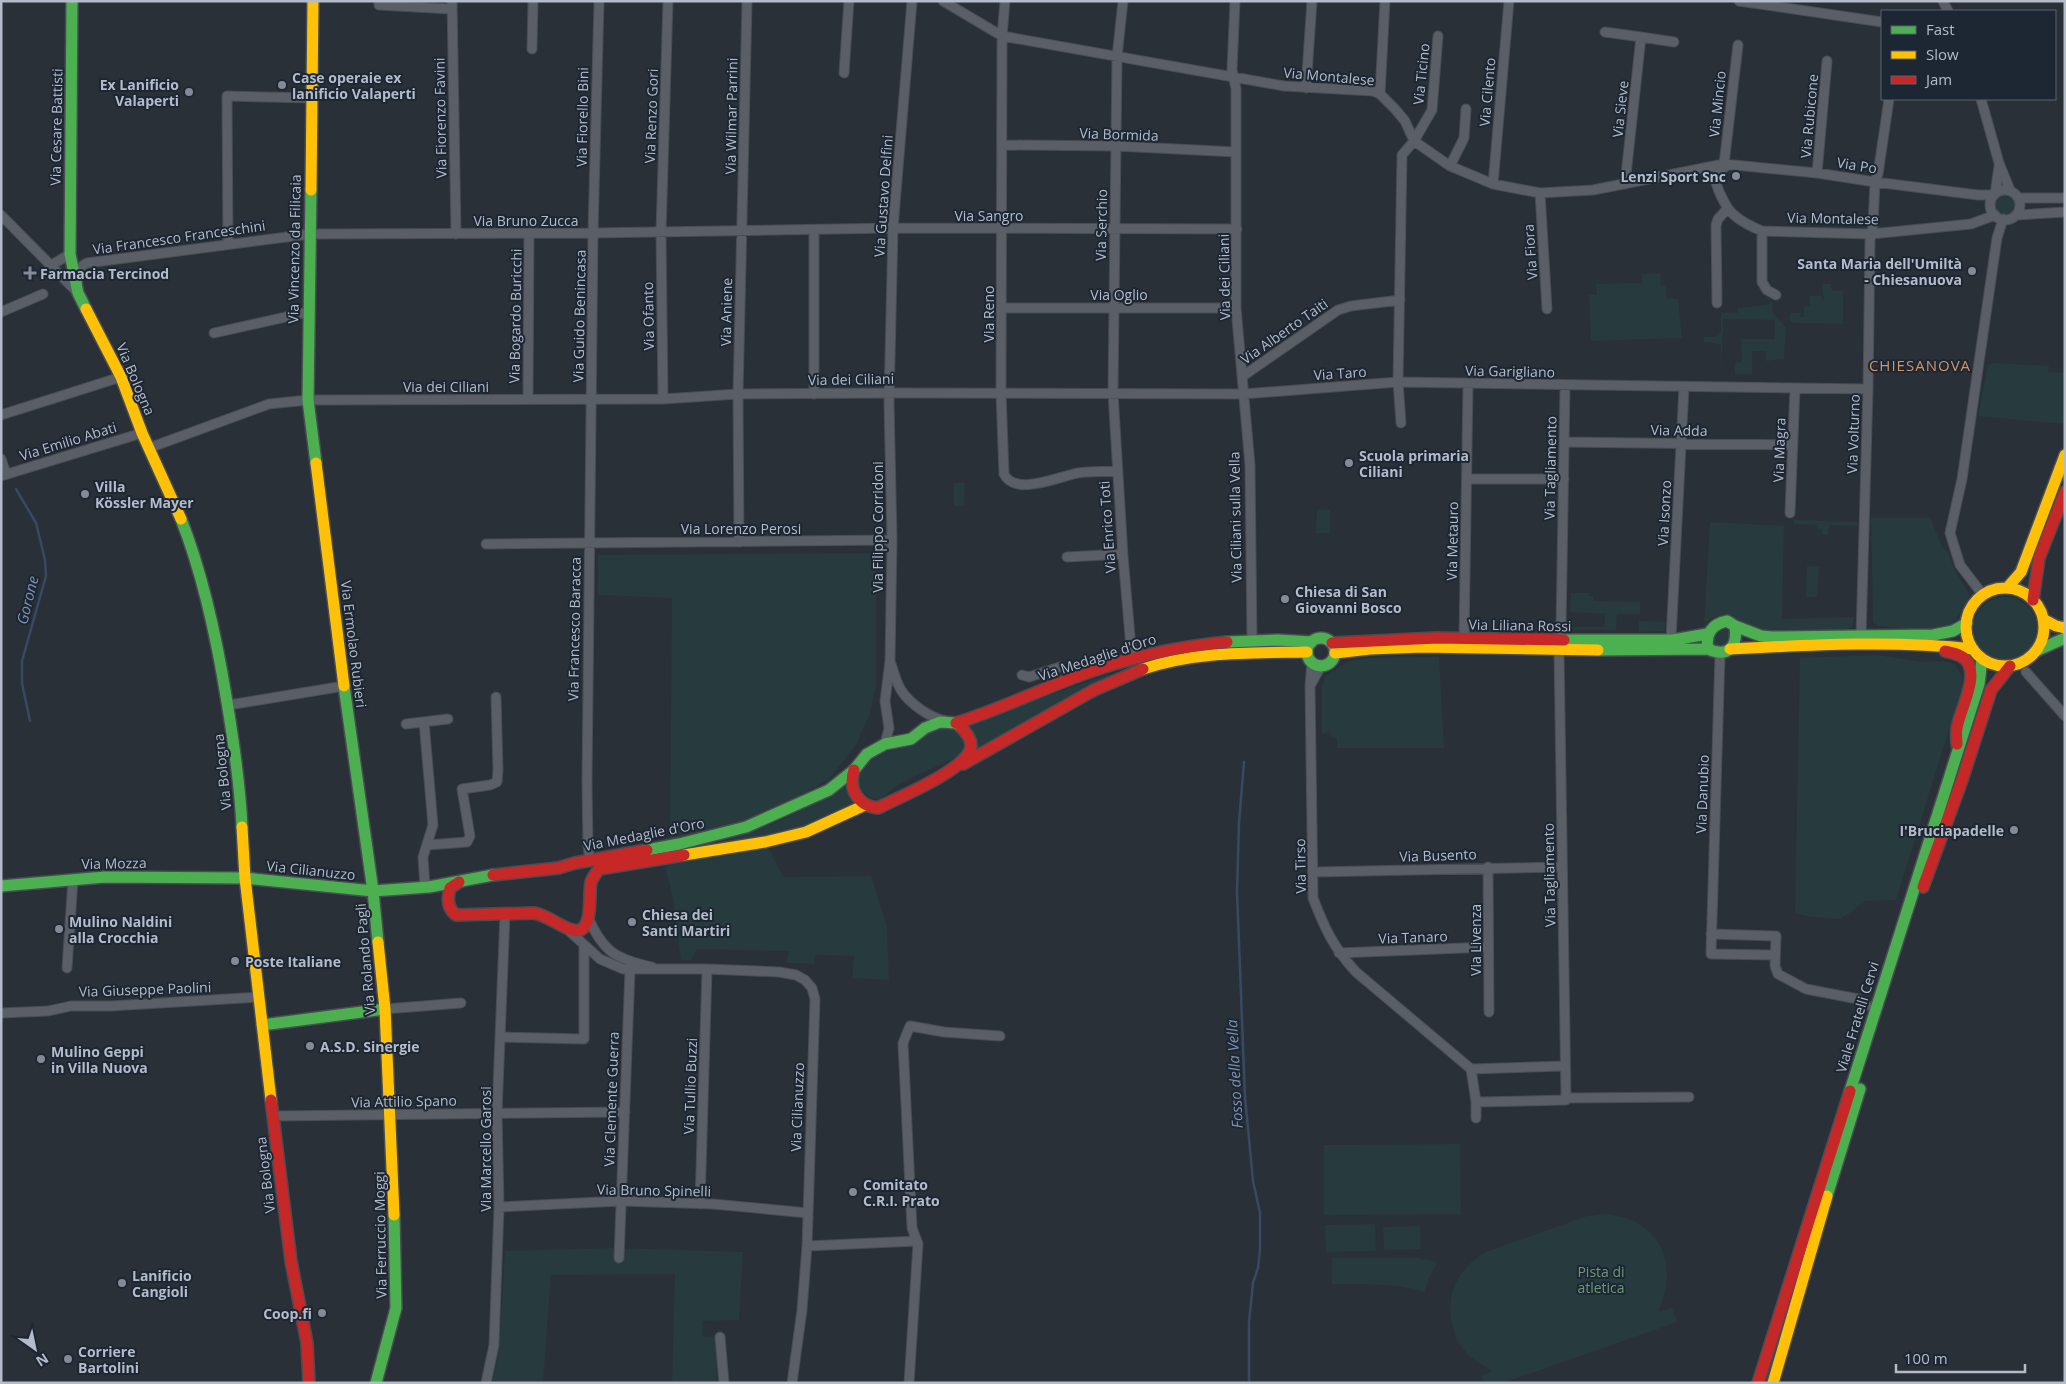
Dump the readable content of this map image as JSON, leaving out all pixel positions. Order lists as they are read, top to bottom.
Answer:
{
  "streets": {
    "street": [
      "Via Ticino",
      "Via Montalese",
      "Via Cilento",
      "Via Mincio",
      "Via Sieve",
      "Via Renzo Gori",
      "Via Wilmar Parrini",
      "Via Rubicone",
      "Via Fiorello Bini",
      "Via Fiorenzo Favini",
      "Via Cesare Battisti",
      "Via Bormida",
      "Via Po",
      "Via Gustavo Delfini",
      "Via Sangro",
      "Via Bruno Zucca",
      "Via Serchio",
      "Via Francesco Franceschini",
      "Via Vincenzo da Filicaia",
      "Via Fiora",
      "Via dei Ciliani",
      "Via Oglio",
      "Via Aniene",
      "Via Reno",
      "Via Bogardo Buricchi",
      "Via Guido Benincasa",
      "Via Ofanto",
      "Via Alberto Taiti",
      "Via Garigliano",
      "Via Taro",
      "Via Bologna",
      "Via Adda",
      "Via Volturno",
      "Via Emilio Abati",
      "Via Magra",
      "Via Tagliamento",
      "Via Isonzo",
      "Via Ciliani sulla Vella",
      "Via Filippo Corridoni",
      "Via Enrico Toti",
      "Via Lorenzo Perosi",
      "Via Metauro",
      "Via Liliana Rossi",
      "Via Francesco Baracca",
      "Via Ermolao Rubieri",
      "Via Medaglie d'Oro",
      "Via Danubio",
      "Via Busento",
      "Via Mozza",
      "Via Tirso",
      "Via Cilianuzzo",
      "Via Tanaro",
      "Via Livenza",
      "Via Rolando Pagli",
      "Via Giuseppe Paolini",
      "Viale Fratelli Cervi",
      "Via Tullio Buzzi",
      "Via Clemente Guerra",
      "Via Attilio Spano",
      "Via Marcello Garosi",
      "Via Bruno Spinelli",
      "Via Ferruccio Moggi"
    ]
  },
  "crossings": [
    ["Via Ticino", "Via Montalese"],
    ["Via Montalese", "Via Cilento"],
    ["Via Montalese", "Via Mincio"],
    ["Via Montalese", "Via Sieve"],
    ["Via Montalese", "Via Po"],
    ["Via Montalese", "Via Serchio"],
    ["Via Montalese", "Via Fiora"],
    ["Via Montalese", "Via dei Ciliani"],
    ["Via Montalese", "Via Reno"],
    ["Via Montalese", "Via Volturno"],
    ["Via Mincio", "Via Po"],
    ["Via Renzo Gori", "Via Bruno Zucca"],
    ["Via Renzo Gori", "Via Ofanto"],
    ["Via Wilmar Parrini", "Via Sangro"],
    ["Via Wilmar Parrini", "Via Bruno Zucca"],
    ["Via Wilmar Parrini", "Via Aniene"],
    ["Via Rubicone", "Via Po"],
    ["Via Fiorello Bini", "Via Bruno Zucca"],
    ["Via Fiorello Bini", "Via Guido Benincasa"],
    ["Via Fiorenzo Favini", "Via Bruno Zucca"],
    ["Via Cesare Battisti", "Via Francesco Franceschini"],
    ["Via Cesare Battisti", "Via Bologna"],
    ["Via Bormida", "Via Serchio"],
    ["Via Bormida", "Via dei Ciliani"],
    ["Via Bormida", "Via Reno"],
    ["Via Po", "Via Volturno"],
    ["Via Gustavo Delfini", "Via Sangro"],
    ["Via Gustavo Delfini", "Via dei Ciliani"],
    ["Via Gustavo Delfini", "Via Filippo Corridoni"],
    ["Via Sangro", "Via Bruno Zucca"],
    ["Via Sangro", "Via Serchio"],
    ["Via Sangro", "Via dei Ciliani"],
    ["Via Sangro", "Via Aniene"],
    ["Via Sangro", "Via Reno"],
    ["Via Bruno Zucca", "Via Francesco Franceschini"],
    ["Via Bruno Zucca", "Via Vincenzo da Filicaia"],
    ["Via Bruno Zucca", "Via Aniene"],
    ["Via Bruno Zucca", "Via Bogardo Buricchi"],
    ["Via Bruno Zucca", "Via Guido Benincasa"],
    ["Via Bruno Zucca", "Via Ofanto"],
    ["Via Serchio", "Via dei Ciliani"],
    ["Via Serchio", "Via Oglio"],
    ["Via Serchio", "Via Enrico Toti"],
    ["Via Francesco Franceschini", "Via Vincenzo da Filicaia"],
    ["Via Francesco Franceschini", "Via Bologna"],
    ["Via Vincenzo da Filicaia", "Via dei Ciliani"],
    ["Via Vincenzo da Filicaia", "Via Ermolao Rubieri"],
    ["Via dei Ciliani", "Via Oglio"],
    ["Via dei Ciliani", "Via Aniene"],
    ["Via dei Ciliani", "Via Reno"],
    ["Via dei Ciliani", "Via Bogardo Buricchi"],
    ["Via dei Ciliani", "Via Guido Benincasa"],
    ["Via dei Ciliani", "Via Ofanto"],
    ["Via dei Ciliani", "Via Alberto Taiti"],
    ["Via dei Ciliani", "Via Taro"],
    ["Via dei Ciliani", "Via Bologna"],
    ["Via dei Ciliani", "Via Ciliani sulla Vella"],
    ["Via dei Ciliani", "Via Filippo Corridoni"],
    ["Via dei Ciliani", "Via Enrico Toti"],
    ["Via dei Ciliani", "Via Francesco Baracca"],
    ["Via dei Ciliani", "Via Ermolao Rubieri"],
    ["Via Oglio", "Via Reno"],
    ["Via Aniene", "Via Lorenzo Perosi"],
    ["Via Reno", "Via Enrico Toti"],
    ["Via Guido Benincasa", "Via Francesco Baracca"],
    ["Via Garigliano", "Via Taro"],
    ["Via Garigliano", "Via Volturno"],
    ["Via Garigliano", "Via Magra"],
    ["Via Garigliano", "Via Tagliamento"],
    ["Via Garigliano", "Via Isonzo"],
    ["Via Garigliano", "Via Metauro"],
    ["Via Taro", "Via Ciliani sulla Vella"],
    ["Via Bologna", "Via Emilio Abati"],
    ["Via Bologna", "Via Mozza"],
    ["Via Bologna", "Via Cilianuzzo"],
    ["Via Bologna", "Via Giuseppe Paolini"],
    ["Via Bologna", "Via Attilio Spano"],
    ["Via Adda", "Via Magra"],
    ["Via Adda", "Via Tagliamento"],
    ["Via Adda", "Via Isonzo"],
    ["Via Volturno", "Via Liliana Rossi"],
    ["Via Tagliamento", "Via Liliana Rossi"],
    ["Via Tagliamento", "Via Busento"],
    ["Via Isonzo", "Via Liliana Rossi"],
    ["Via Ciliani sulla Vella", "Via Medaglie d'Oro"],
    ["Via Filippo Corridoni", "Via Lorenzo Perosi"],
    ["Via Filippo Corridoni", "Via Medaglie d'Oro"],
    ["Via Enrico Toti", "Via Medaglie d'Oro"],
    ["Via Lorenzo Perosi", "Via Francesco Baracca"],
    ["Via Metauro", "Via Liliana Rossi"],
    ["Via Liliana Rossi", "Via Medaglie d'Oro"],
    ["Via Liliana Rossi", "Via Danubio"],
    ["Via Liliana Rossi", "Via Tirso"],
    ["Via Liliana Rossi", "Viale Fratelli Cervi"],
    ["Via Francesco Baracca", "Via Medaglie d'Oro"],
    ["Via Ermolao Rubieri", "Via Medaglie d'Oro"],
    ["Via Ermolao Rubieri", "Via Cilianuzzo"],
    ["Via Ermolao Rubieri", "Via Rolando Pagli"],
    ["Via Medaglie d'Oro", "Via Tirso"],
    ["Via Medaglie d'Oro", "Via Cilianuzzo"],
    ["Via Medaglie d'Oro", "Via Rolando Pagli"],
    ["Via Busento", "Via Tirso"],
    ["Via Busento", "Via Livenza"],
    ["Via Mozza", "Via Cilianuzzo"],
    ["Via Tirso", "Via Tanaro"],
    ["Via Cilianuzzo", "Via Rolando Pagli"],
    ["Via Cilianuzzo", "Via Tullio Buzzi"],
    ["Via Cilianuzzo", "Via Clemente Guerra"],
    ["Via Cilianuzzo", "Via Marcello Garosi"],
    ["Via Cilianuzzo", "Via Bruno Spinelli"],
    ["Via Tanaro", "Via Livenza"],
    ["Via Rolando Pagli", "Via Attilio Spano"],
    ["Via Rolando Pagli", "Via Ferruccio Moggi"],
    ["Via Tullio Buzzi", "Via Bruno Spinelli"],
    ["Via Clemente Guerra", "Via Attilio Spano"],
    ["Via Clemente Guerra", "Via Bruno Spinelli"],
    ["Via Attilio Spano", "Via Marcello Garosi"],
    ["Via Attilio Spano", "Via Ferruccio Moggi"],
    ["Via Marcello Garosi", "Via Bruno Spinelli"]
  ],
  "districts": ["CHIESANOVA"],
  "water": ["Gorone", "Fosso della Vella"],
  "parks": ["Pista di atletica"],
  "places": {
    "other": [
      "Case operaie ex lanificio Valaperti",
      "Ex Lanificio Valaperti",
      "Lenzi Sport Snc",
      "Santa Maria dell'Umiltà - Chiesanuova",
      "Scuola primaria Ciliani",
      "Villa Kössler Mayer",
      "Chiesa di San Giovanni Bosco",
      "I'Bruciapadelle",
      "Chiesa dei Santi Martiri",
      "Mulino Naldini alla Crocchia",
      "Poste Italiane",
      "A.S.D. Sinergie",
      "Mulino Geppi in Villa Nuova",
      "Comitato C.R.I. Prato",
      "Lanificio Cangioli",
      "Coop.fi",
      "Corriere Bartolini"
    ],
    "health": ["Farmacia Tercinod"]
  },
  "legend": ["Fast", "Slow", "Jam"],
  "scale_bar": "100 m",
  "north": "bottom right"
}
